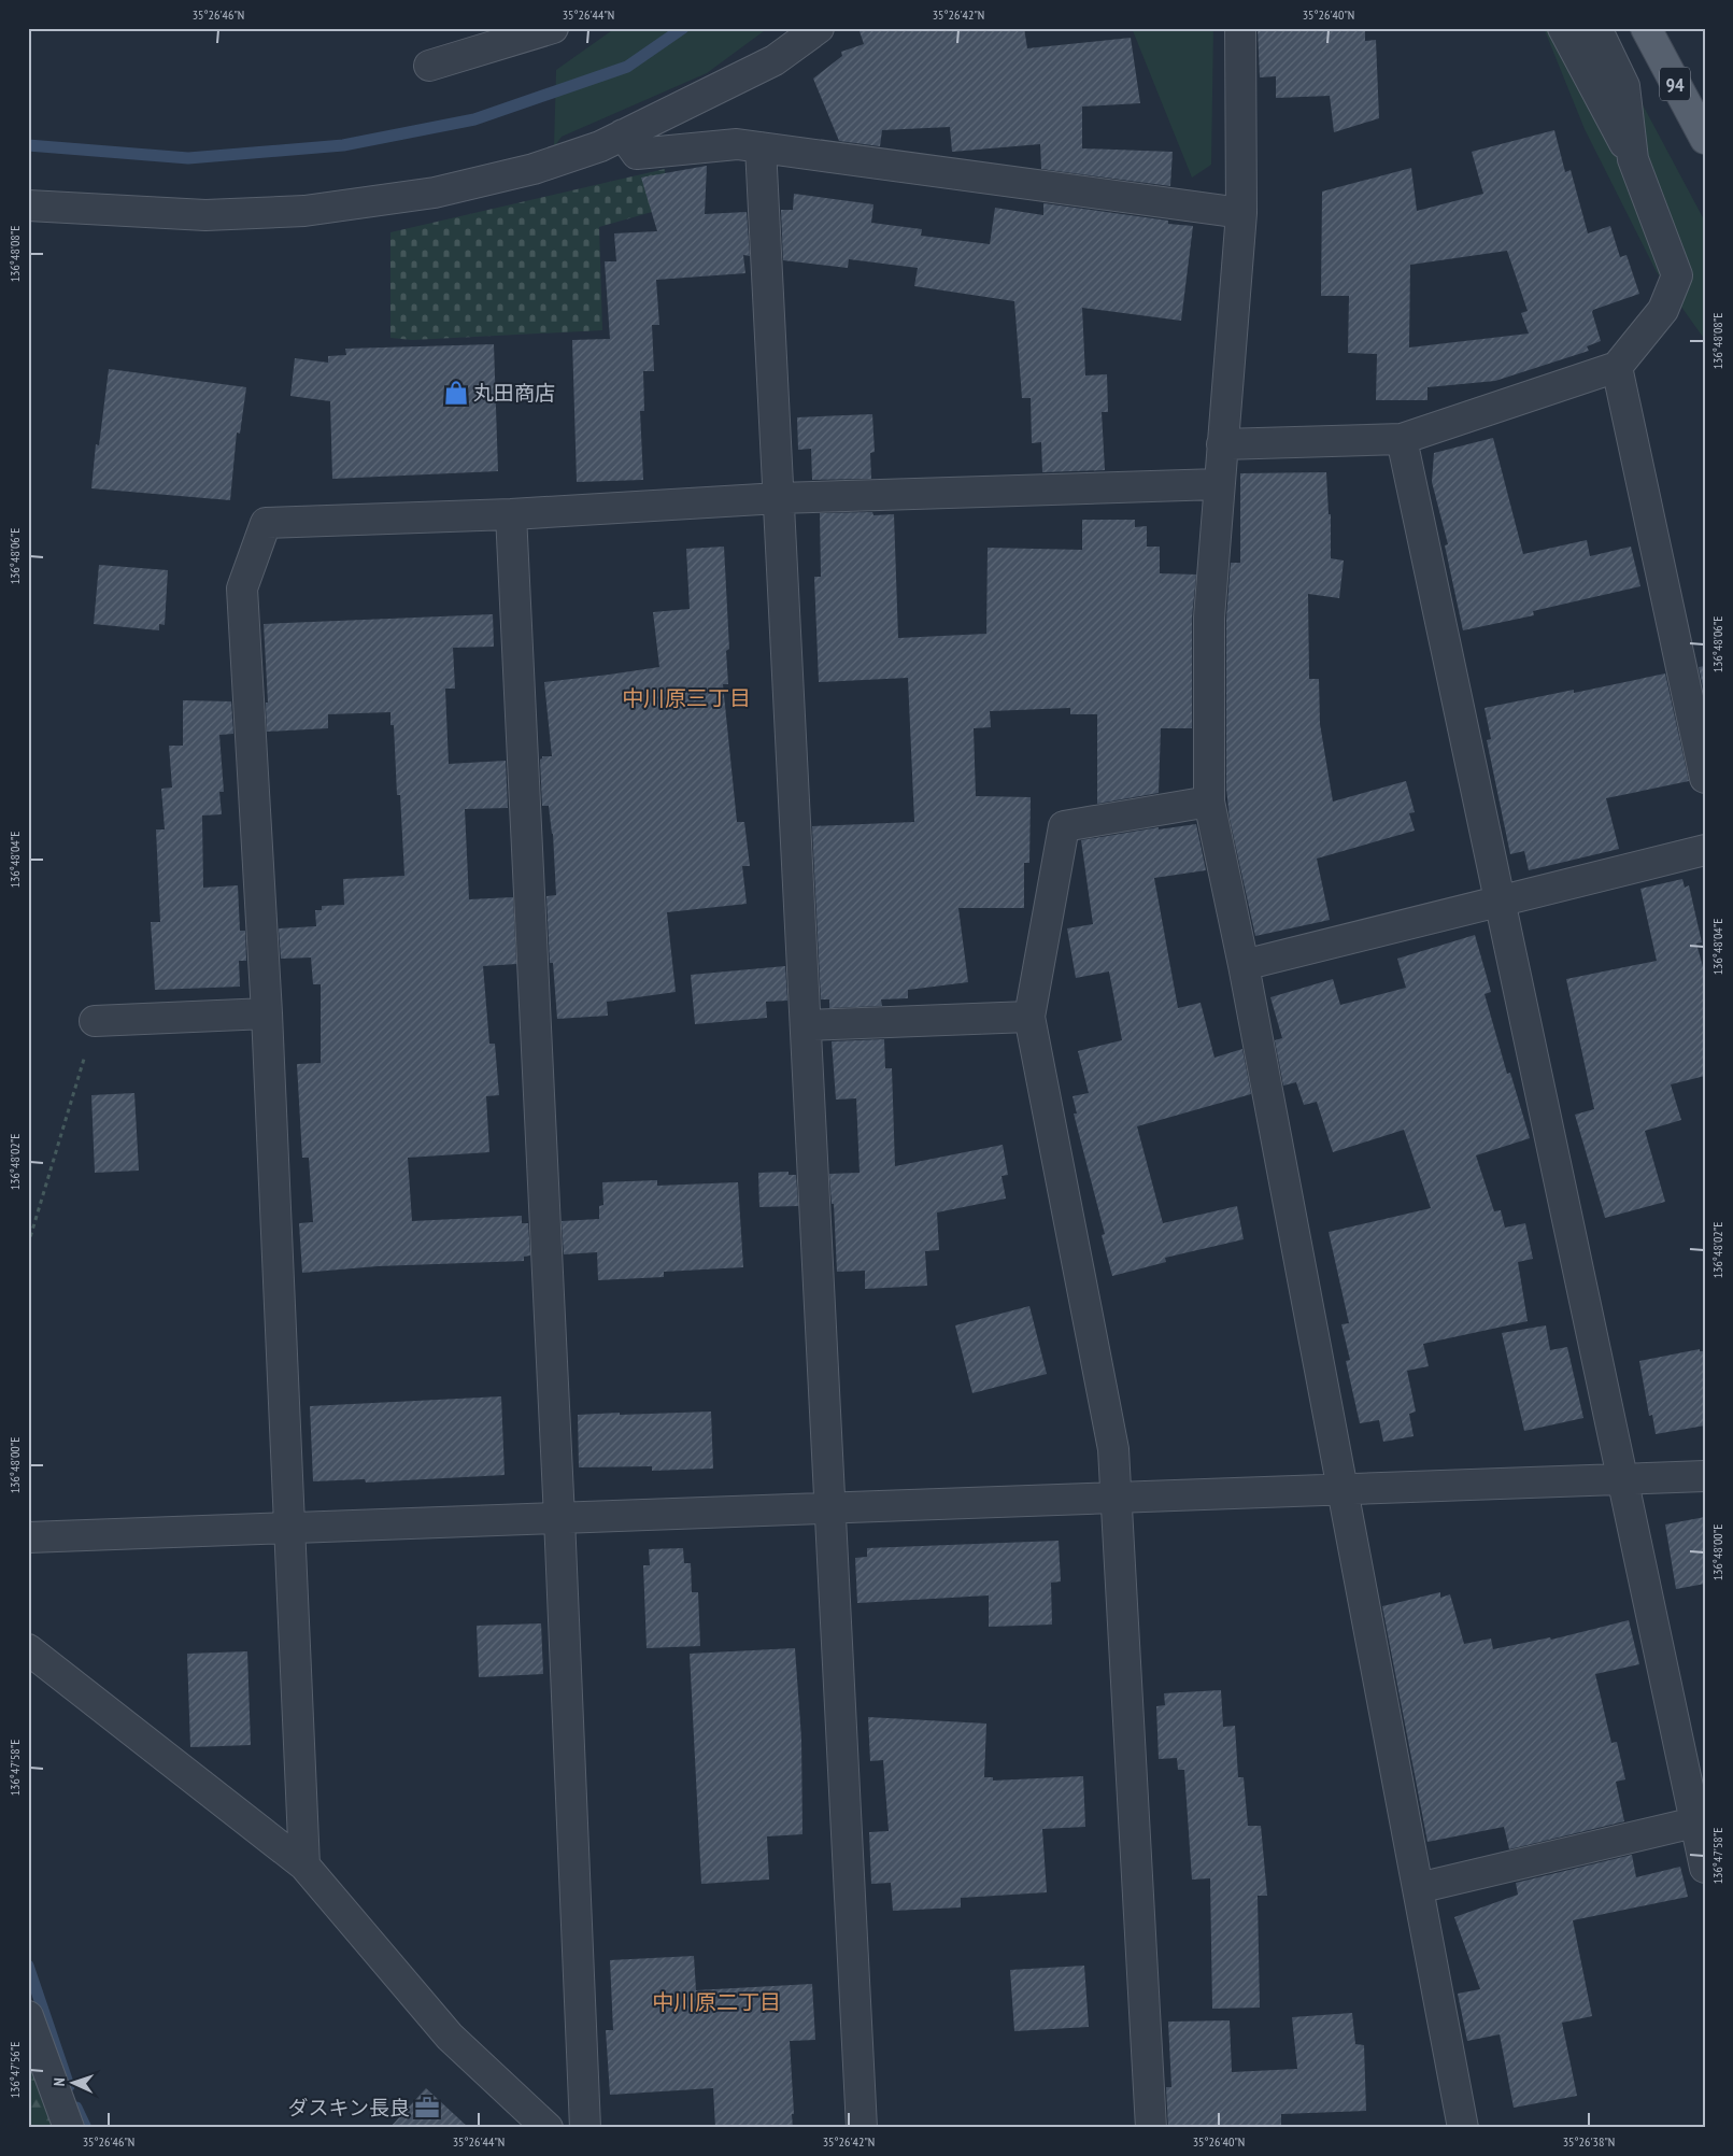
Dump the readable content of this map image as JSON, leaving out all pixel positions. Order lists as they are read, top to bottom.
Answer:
{
  "streets": {
    "main road": ["94"]
  },
  "districts": ["中川原三丁目", "中川原二丁目"],
  "places": {
    "shop": ["丸田商店"],
    "office": ["ダスキン長良"]
  },
  "north": "left",
  "coordinates": [
    "35°26'46\"N",
    "35°26'44\"N",
    "35°26'42\"N",
    "35°26'40\"N",
    "136°48'08\"E",
    "136°48'06\"E",
    "136°48'04\"E",
    "136°48'02\"E",
    "136°48'00\"E",
    "136°47'58\"E",
    "136°47'56\"E",
    "35°26'38\"N"
  ]
}
